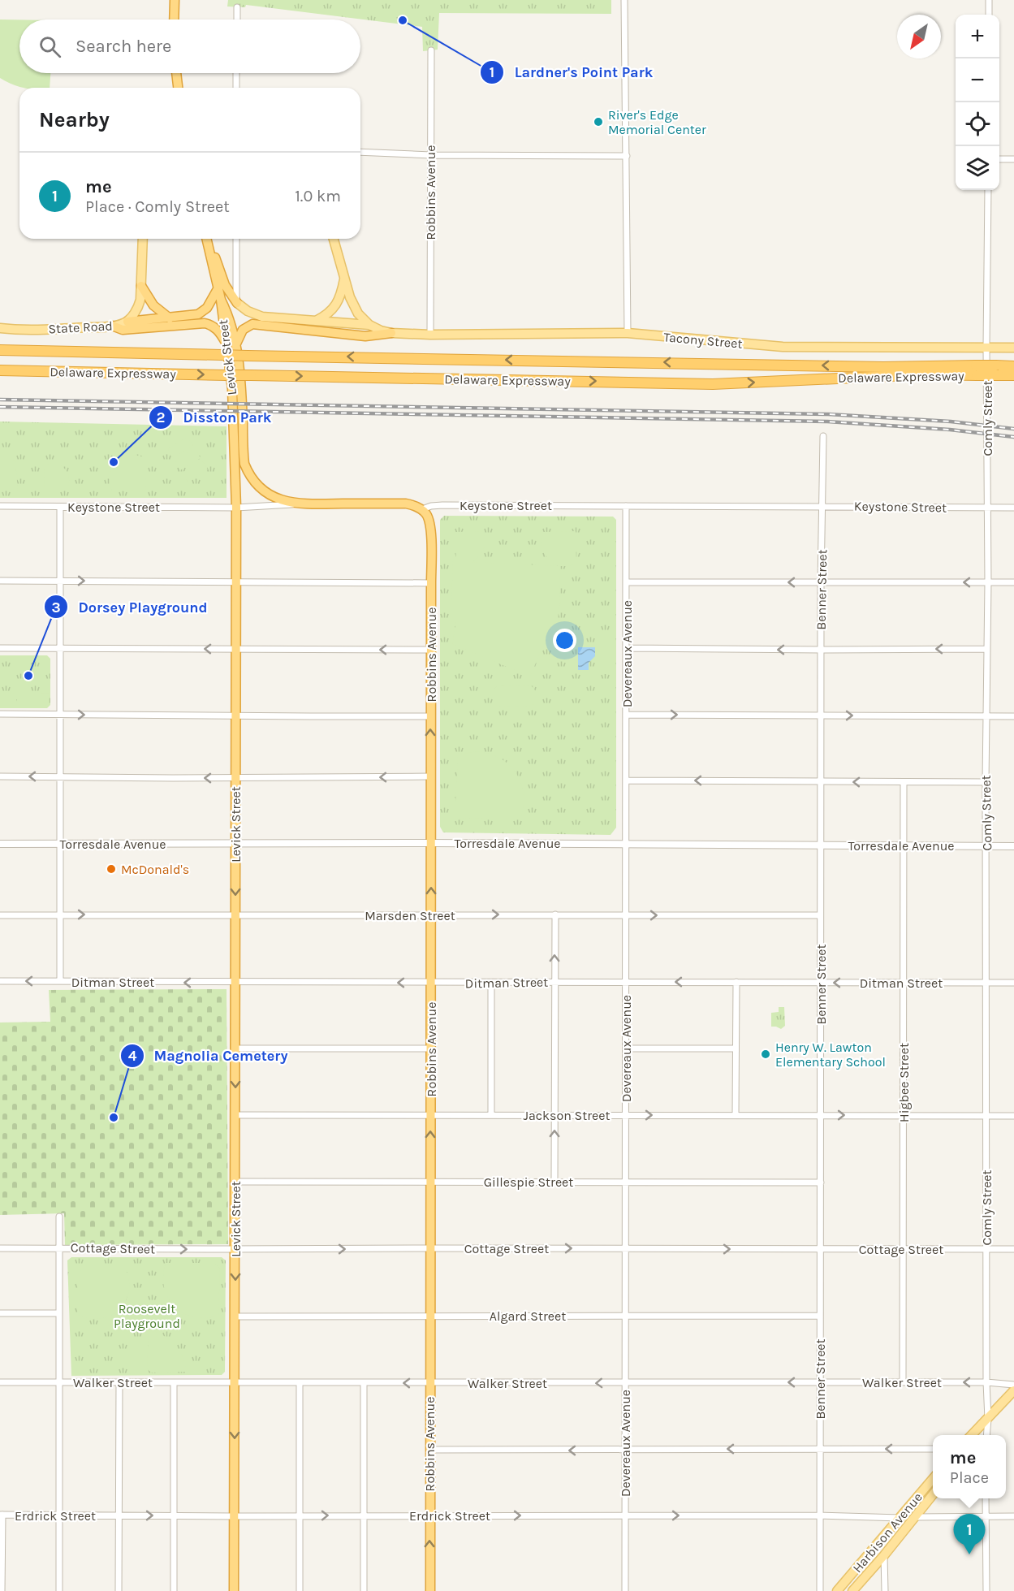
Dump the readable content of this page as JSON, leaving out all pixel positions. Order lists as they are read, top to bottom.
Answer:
{
  "streets": {
    "highway": [
      "Robbins Avenue",
      "Levick Street",
      "Delaware Expressway",
      "Keystone Street"
    ],
    "main road": ["State Road", "Tacony Street", "Harbison Avenue"],
    "street": [
      "Comly Street",
      "Benner Street",
      "Devereaux Avenue",
      "Torresdale Avenue",
      "Marsden Street",
      "Ditman Street",
      "Higbee Street",
      "Jackson Street",
      "Gillespie Street",
      "Cottage Street",
      "Algard Street",
      "Walker Street",
      "Erdrick Street"
    ]
  },
  "crossings": [
    ["Robbins Avenue", "Tacony Street"],
    ["Robbins Avenue", "Keystone Street"],
    ["Robbins Avenue", "Torresdale Avenue"],
    ["Robbins Avenue", "Marsden Street"],
    ["Robbins Avenue", "Ditman Street"],
    ["Robbins Avenue", "Jackson Street"],
    ["Robbins Avenue", "Gillespie Street"],
    ["Robbins Avenue", "Cottage Street"],
    ["Robbins Avenue", "Algard Street"],
    ["Robbins Avenue", "Walker Street"],
    ["Robbins Avenue", "Erdrick Street"],
    ["Tacony Street", "Comly Street"],
    ["Levick Street", "Keystone Street"],
    ["Levick Street", "Torresdale Avenue"],
    ["Levick Street", "Marsden Street"],
    ["Levick Street", "Ditman Street"],
    ["Levick Street", "Jackson Street"],
    ["Levick Street", "Gillespie Street"],
    ["Levick Street", "Cottage Street"],
    ["Levick Street", "Algard Street"],
    ["Levick Street", "Walker Street"],
    ["Levick Street", "Erdrick Street"],
    ["Comly Street", "Keystone Street"],
    ["Comly Street", "Torresdale Avenue"],
    ["Comly Street", "Ditman Street"],
    ["Comly Street", "Jackson Street"],
    ["Comly Street", "Cottage Street"],
    ["Comly Street", "Walker Street"],
    ["Keystone Street", "Benner Street"],
    ["Keystone Street", "Devereaux Avenue"],
    ["Benner Street", "Torresdale Avenue"],
    ["Benner Street", "Marsden Street"],
    ["Benner Street", "Ditman Street"],
    ["Benner Street", "Jackson Street"],
    ["Benner Street", "Gillespie Street"],
    ["Benner Street", "Cottage Street"],
    ["Benner Street", "Algard Street"],
    ["Benner Street", "Walker Street"],
    ["Benner Street", "Erdrick Street"],
    ["Devereaux Avenue", "Torresdale Avenue"],
    ["Devereaux Avenue", "Marsden Street"],
    ["Devereaux Avenue", "Ditman Street"],
    ["Devereaux Avenue", "Jackson Street"],
    ["Devereaux Avenue", "Gillespie Street"],
    ["Devereaux Avenue", "Cottage Street"],
    ["Devereaux Avenue", "Algard Street"],
    ["Devereaux Avenue", "Walker Street"],
    ["Devereaux Avenue", "Erdrick Street"],
    ["Torresdale Avenue", "Higbee Street"],
    ["Ditman Street", "Higbee Street"],
    ["Higbee Street", "Jackson Street"],
    ["Higbee Street", "Cottage Street"],
    ["Higbee Street", "Walker Street"],
    ["Erdrick Street", "Harbison Avenue"]
  ],
  "one_way": [
    "Marsden Street",
    "Ditman Street",
    "Cottage Street",
    "Walker Street",
    "Erdrick Street"
  ],
  "parks": ["Roosevelt Playground"],
  "places": [
    "Lardner's Point Park",
    "River's Edge Memorial Center",
    "Disston Park",
    "Dorsey Playground",
    "McDonald's",
    "Henry W. Lawton Elementary School",
    "Magnolia Cemetery"
  ],
  "north": "bottom left",
  "page": {
    "map_buttons": ["+", "−"],
    "search": "Search here",
    "heading": "Nearby",
    "list": [
      {
        "mark": "1",
        "name": "me",
        "note": "Place · Comly Street",
        "value": "1.0 km"
      }
    ],
    "popup": ["me", "Place"],
    "pins": "1"
  }
}
